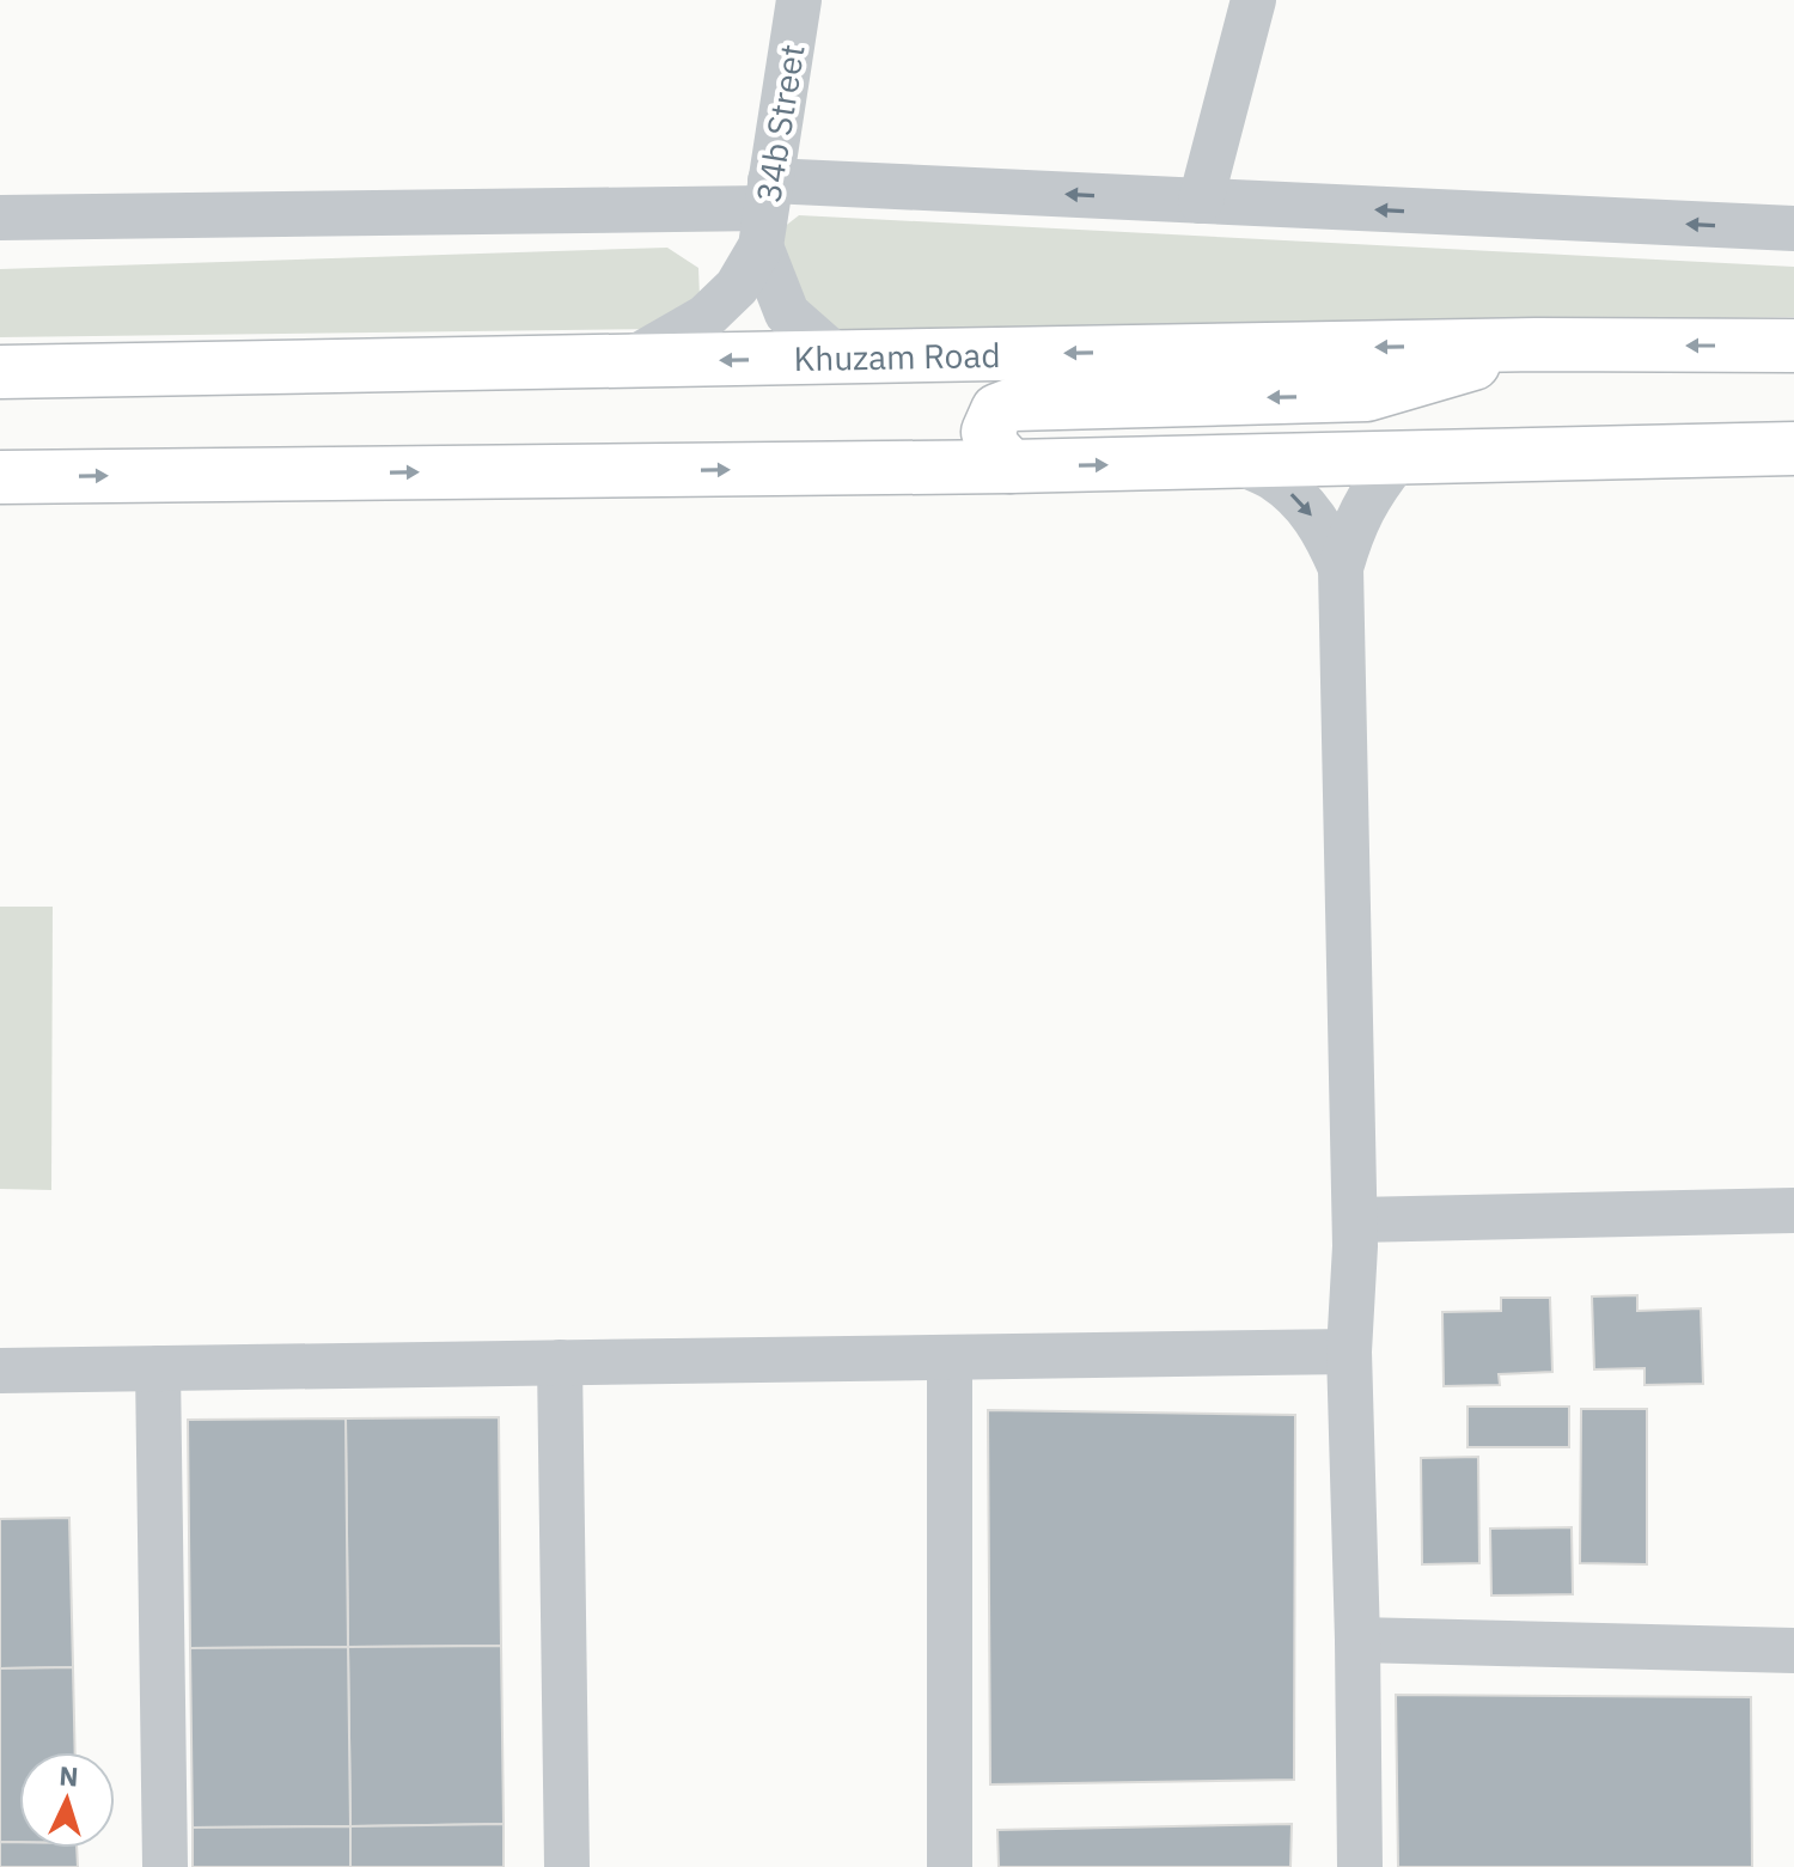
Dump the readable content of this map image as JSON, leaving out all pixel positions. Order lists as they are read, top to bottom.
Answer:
{
  "streets": {
    "main road": ["Khuzam Road"],
    "street": ["34b Street"]
  },
  "crossings": [
    ["34b Street", "Khuzam Road"]
  ],
  "north": "top"
}
